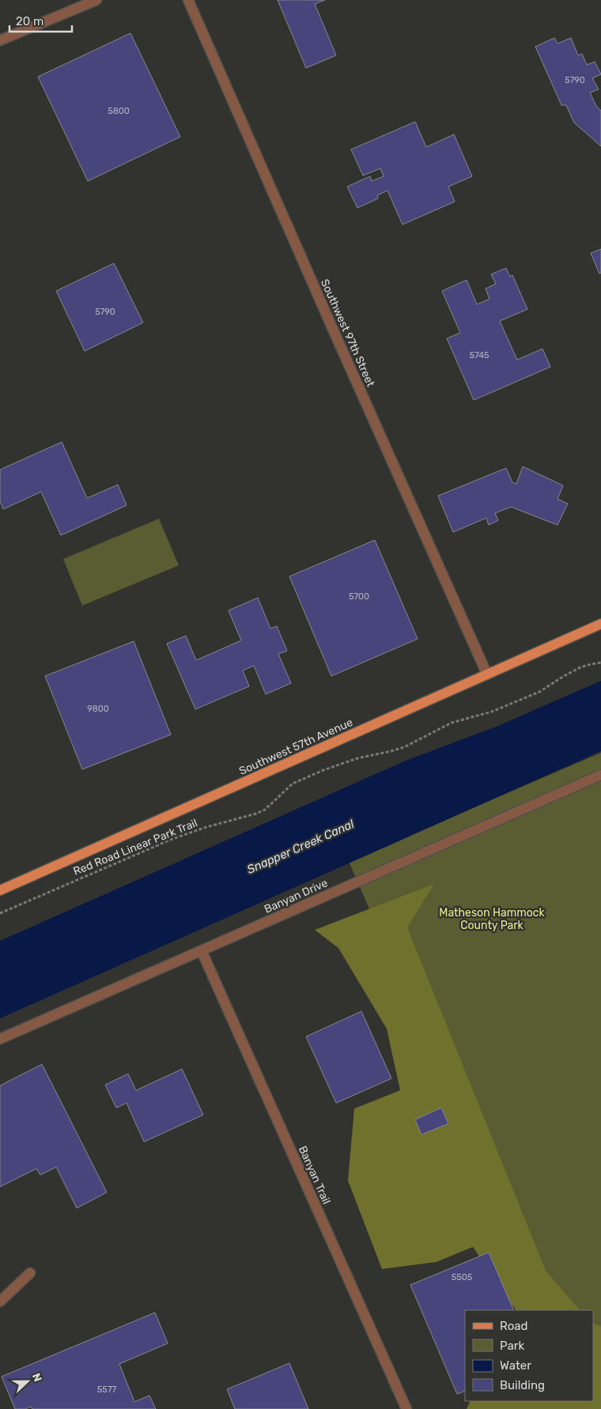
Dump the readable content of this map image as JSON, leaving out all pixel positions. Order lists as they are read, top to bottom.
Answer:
{
  "streets": {
    "main road": ["Southwest 57th Avenue"],
    "street": ["Southwest 97th Street", "Banyan Drive", "Banyan Trail"],
    "path": ["Red Road Linear Park Trail"]
  },
  "crossings": [
    ["Southwest 97th Street", "Southwest 57th Avenue"],
    ["Banyan Drive", "Banyan Trail"]
  ],
  "water": ["Snapper Creek Canal"],
  "parks": ["Matheson Hammock County Park"],
  "house_numbers": [
    "5790",
    "5800",
    "5790",
    "5745",
    "5700",
    "9800",
    "5505",
    "5577"
  ],
  "legend": [
    "Road",
    "Park",
    "Water",
    "Building"
  ],
  "scale_bar": "20 m",
  "north": "right"
}
